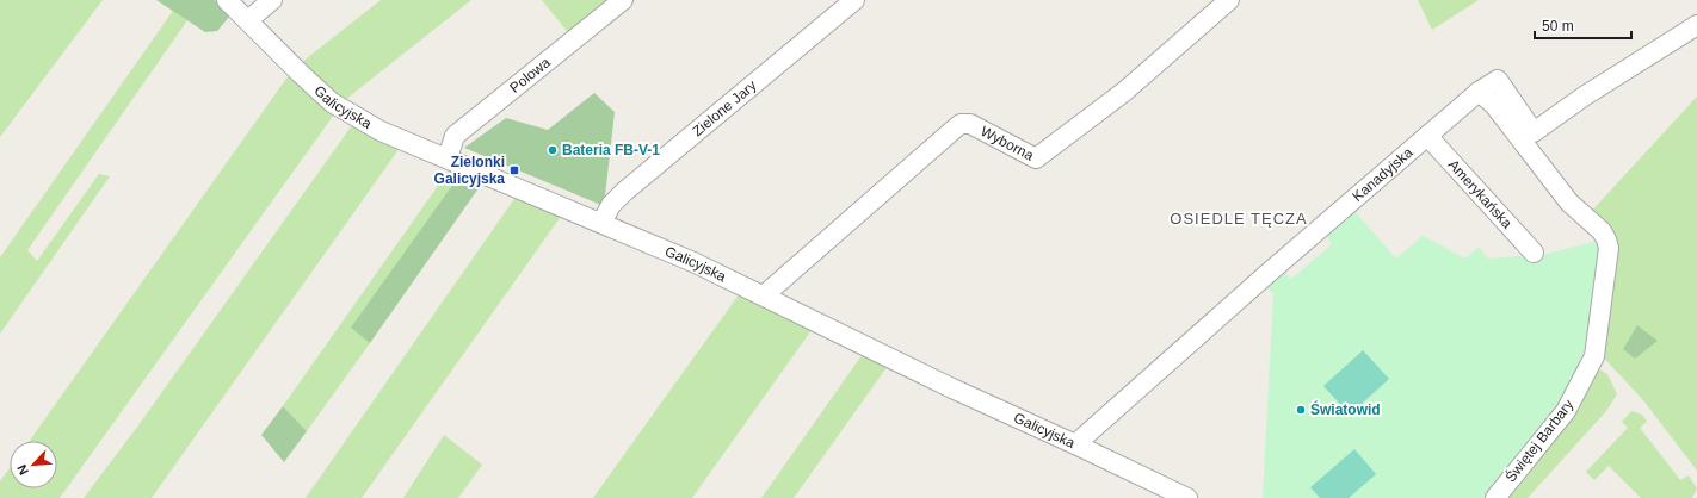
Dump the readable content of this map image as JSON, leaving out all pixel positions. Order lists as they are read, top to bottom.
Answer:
{
  "streets": {
    "street": [
      "Polowa",
      "Galicyjska",
      "Zielone Jary",
      "Wyborna",
      "Kanadyjska",
      "Amerykańska",
      "Świętej Barbary"
    ]
  },
  "crossings": [
    ["Polowa", "Galicyjska"],
    ["Galicyjska", "Zielone Jary"],
    ["Galicyjska", "Wyborna"],
    ["Galicyjska", "Kanadyjska"],
    ["Kanadyjska", "Amerykańska"],
    ["Kanadyjska", "Świętej Barbary"]
  ],
  "districts": ["OSIEDLE TĘCZA"],
  "places": {
    "other": ["Bateria FB-V-1", "Światowid"],
    "transit": ["Zielonki Galicyjska"]
  },
  "scale_bar": "50 m",
  "north": "bottom left"
}
